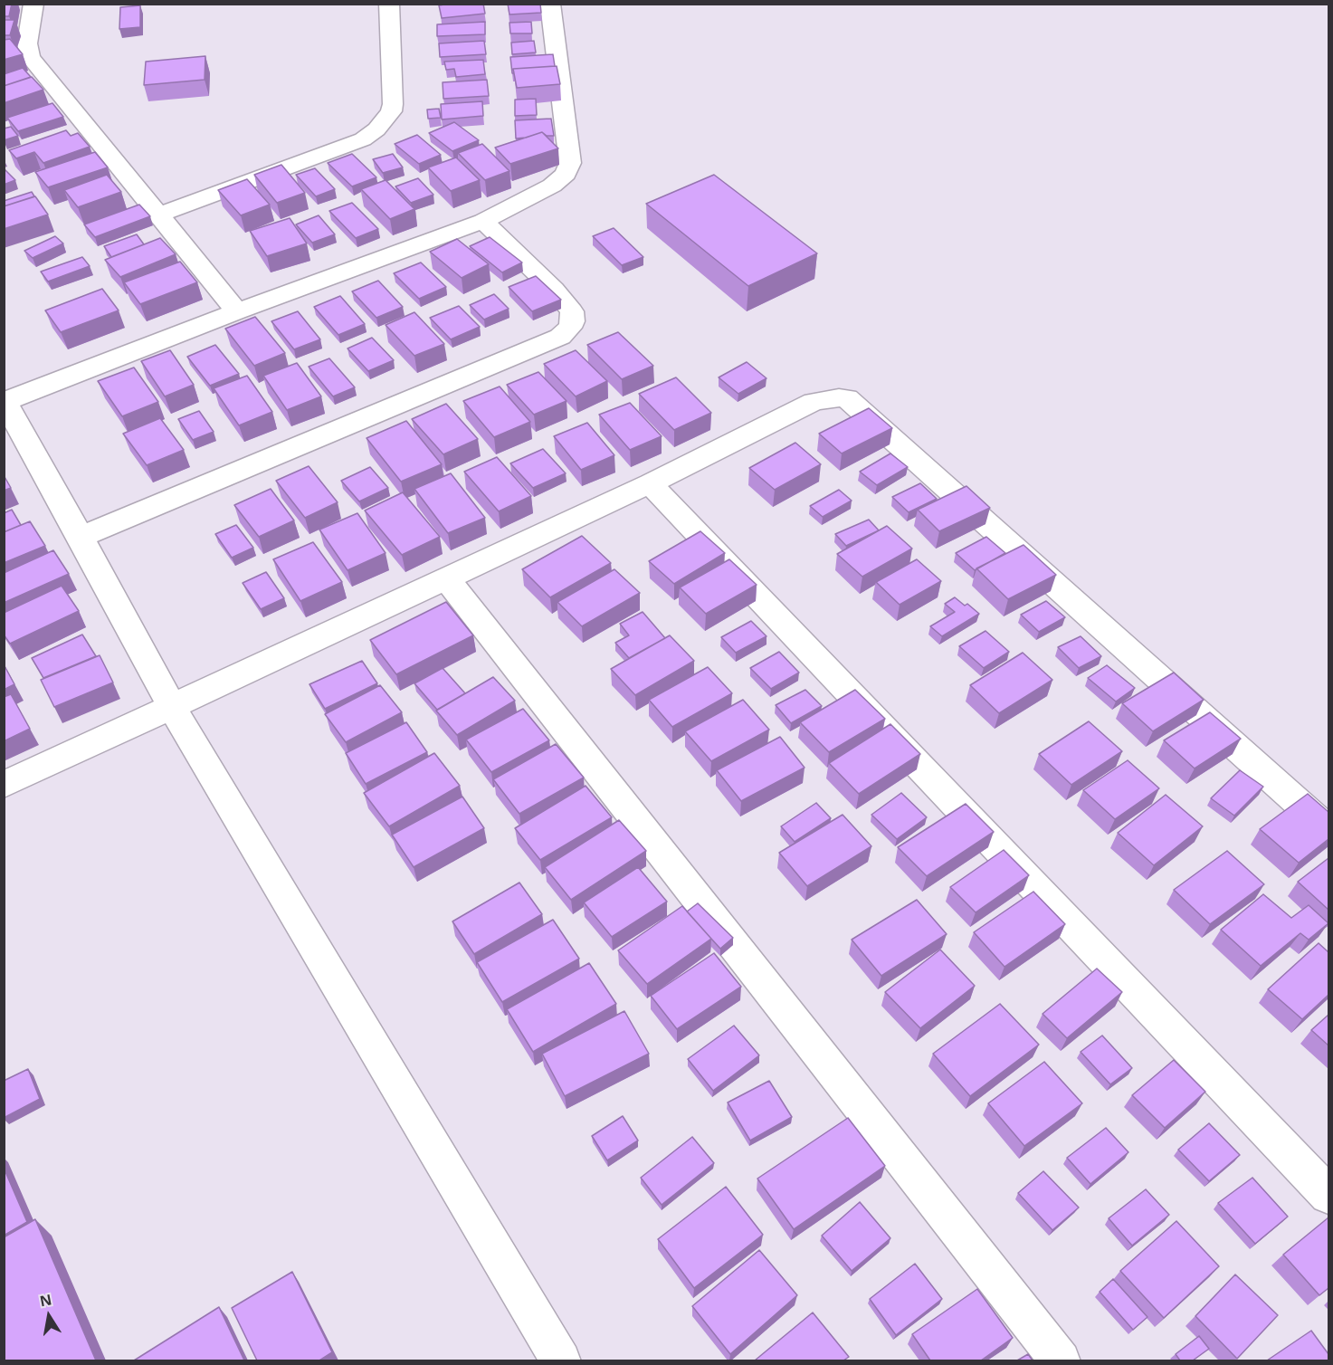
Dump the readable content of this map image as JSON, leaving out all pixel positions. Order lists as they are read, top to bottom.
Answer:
{
  "north": "top"
}
